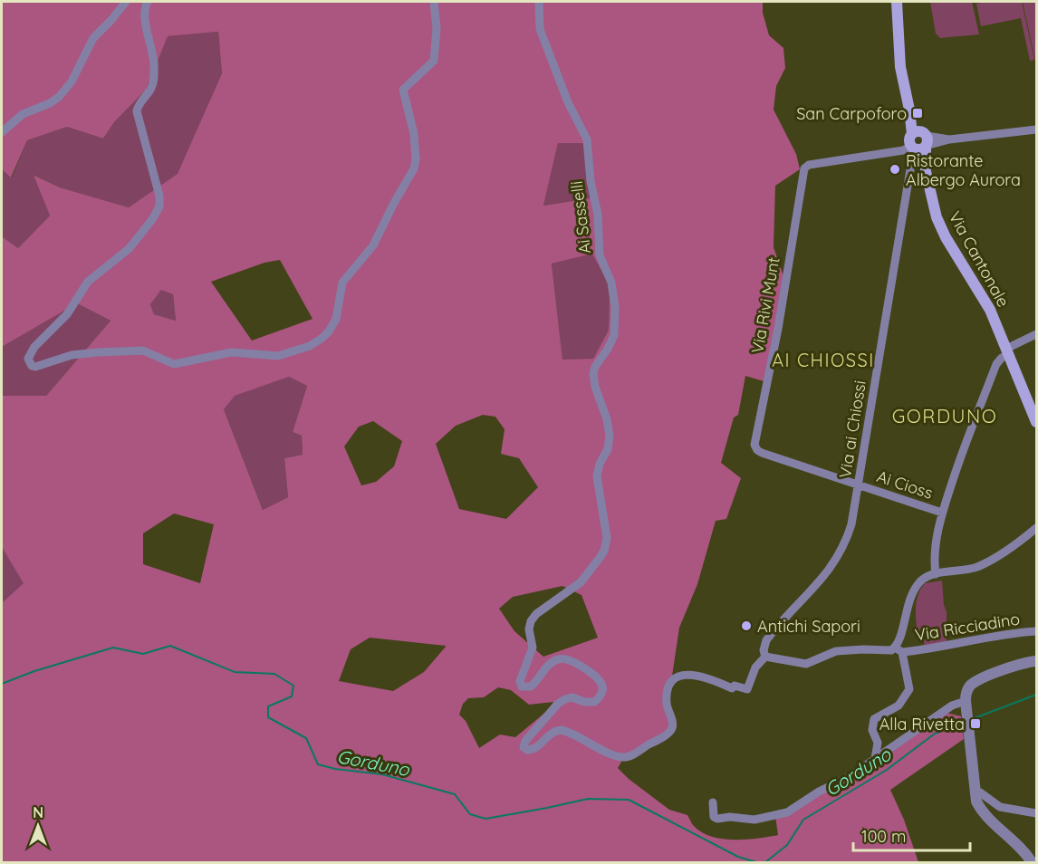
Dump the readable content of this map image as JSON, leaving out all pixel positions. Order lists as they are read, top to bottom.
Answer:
{
  "streets": {
    "main road": ["Via Cantonale"],
    "street": [
      "Ai Sasselli",
      "Via Rivi Munt",
      "Via ai Chiossi",
      "Ai Cioss",
      "Via Ricciadino"
    ]
  },
  "crossings": [
    ["Ai Sasselli", "Via ai Chiossi"],
    ["Via Cantonale", "Via Rivi Munt"],
    ["Via Cantonale", "Via ai Chiossi"],
    ["Via Rivi Munt", "Via ai Chiossi"],
    ["Via Rivi Munt", "Ai Cioss"],
    ["Via ai Chiossi", "Ai Cioss"],
    ["Via ai Chiossi", "Via Ricciadino"]
  ],
  "districts": ["AI CHIOSSI", "GORDUNO"],
  "water": ["Gorduno"],
  "places": {
    "transit": ["San Carpoforo", "Alla Rivetta"],
    "other": ["Ristorante Albergo Aurora", "Antichi Sapori"]
  },
  "scale_bar": "100 m",
  "north": "top"
}
